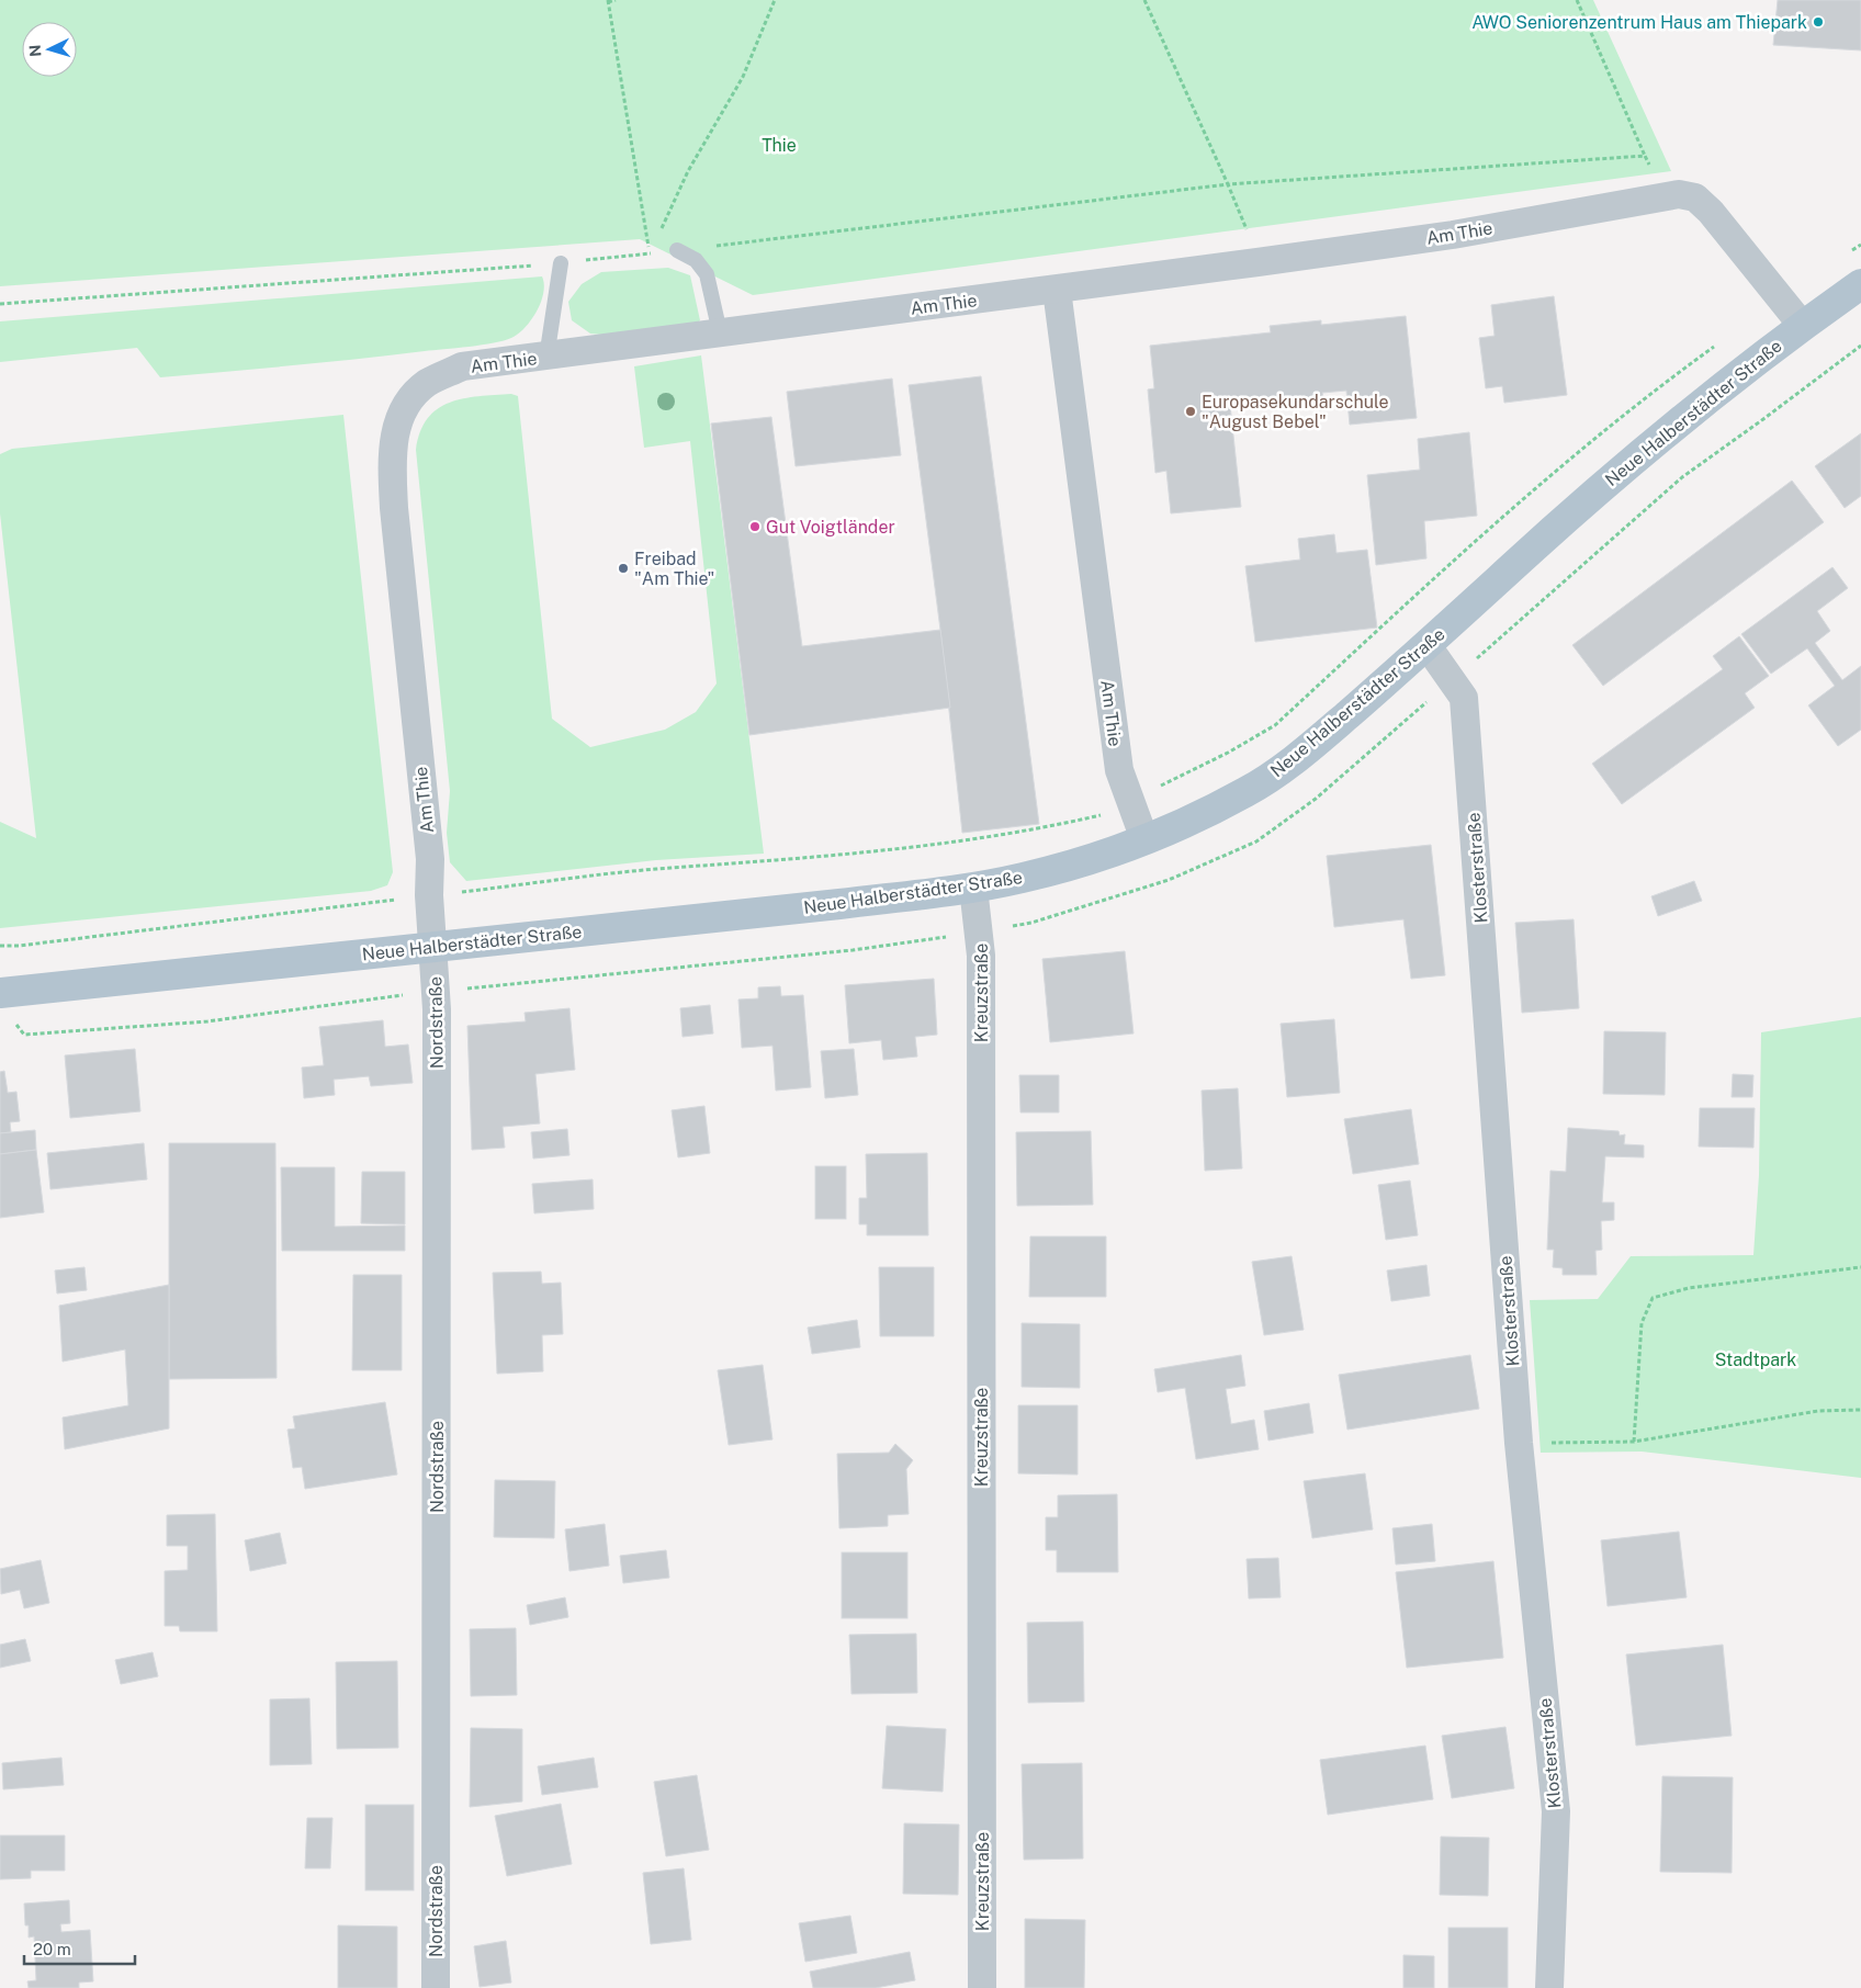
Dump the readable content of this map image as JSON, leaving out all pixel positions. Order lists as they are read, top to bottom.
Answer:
{
  "streets": {
    "main road": ["Neue Halberstädter Straße"],
    "street": [
      "Am Thie",
      "Klosterstraße",
      "Kreuzstraße",
      "Nordstraße"
    ]
  },
  "crossings": [
    ["Am Thie", "Neue Halberstädter Straße"],
    ["Am Thie", "Nordstraße"],
    ["Neue Halberstädter Straße", "Klosterstraße"],
    ["Neue Halberstädter Straße", "Kreuzstraße"],
    ["Neue Halberstädter Straße", "Nordstraße"]
  ],
  "parks": ["Thie", "Stadtpark"],
  "places": [
    "AWO Seniorenzentrum Haus am Thiepark",
    "Europasekundarschule \"August Bebel\"",
    "Gut Voigtländer",
    "Freibad \"Am Thie\""
  ],
  "scale_bar": "20 m",
  "north": "left"
}
